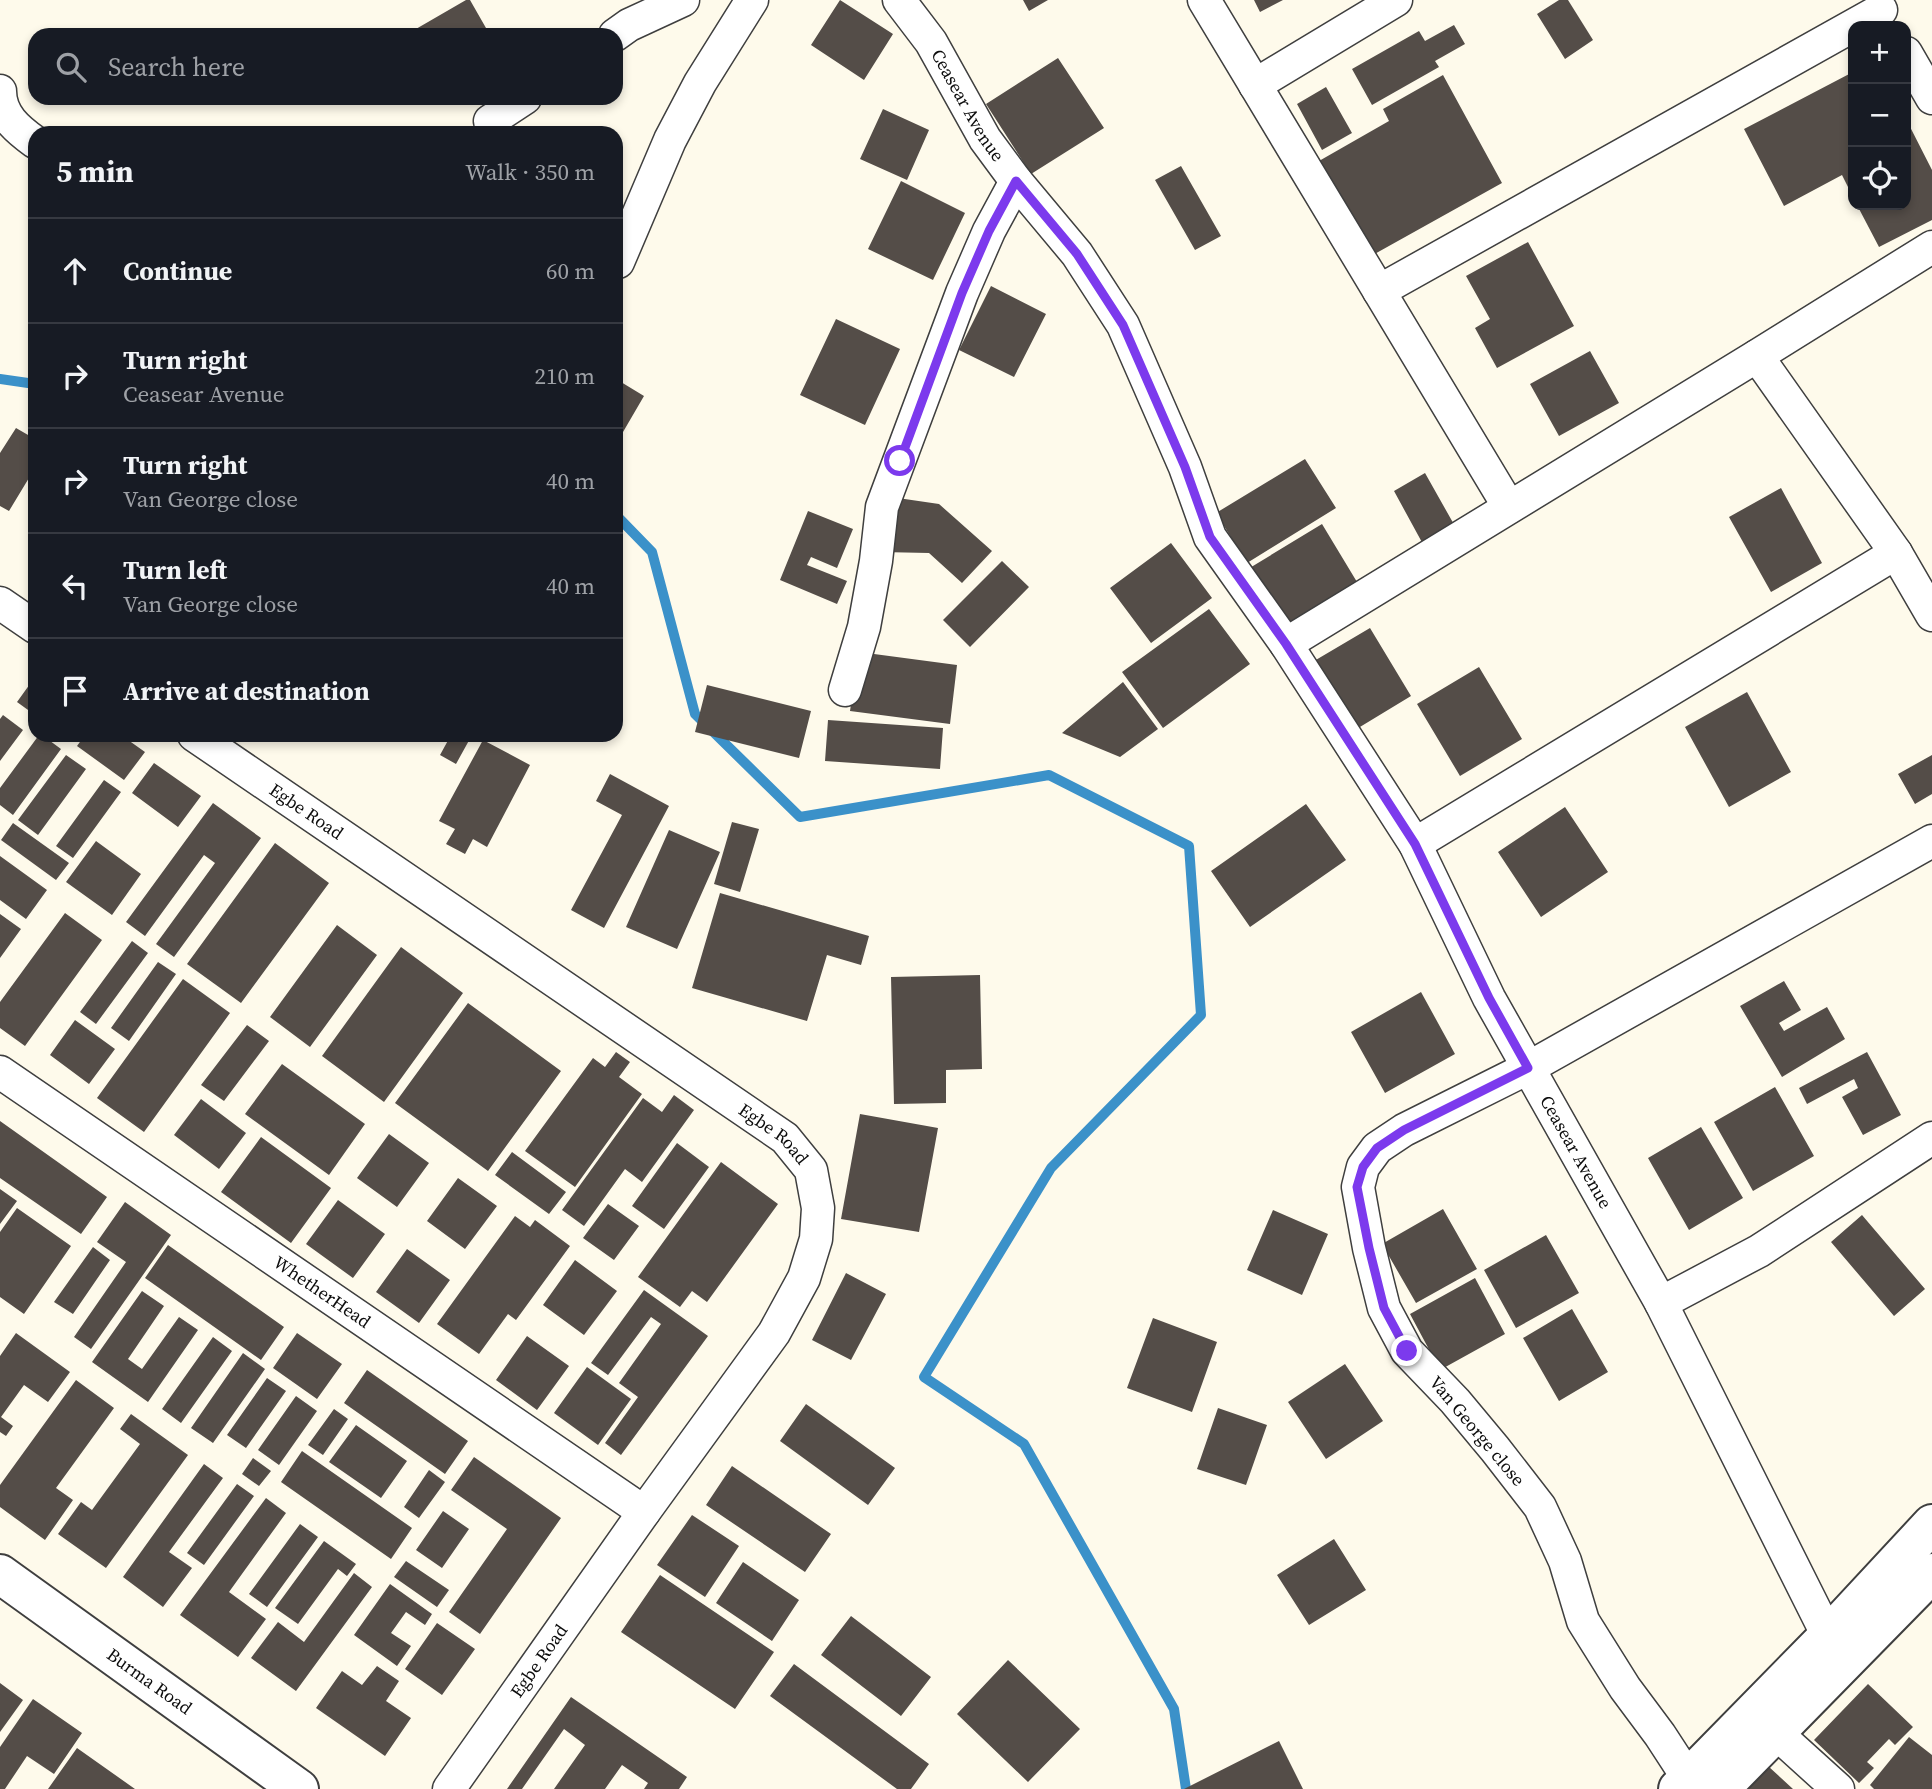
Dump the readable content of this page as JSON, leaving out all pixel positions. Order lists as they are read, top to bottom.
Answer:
{
  "streets": {
    "street": [
      "Ceasear Avenue",
      "Egbe Road",
      "WhetherHead",
      "Van George close",
      "Burma Road"
    ]
  },
  "crossings": [
    ["Ceasear Avenue", "Van George close"],
    ["Egbe Road", "WhetherHead"]
  ],
  "page": {
    "map_buttons": ["+", "−"],
    "search": "Search here",
    "heading": ["5 min", "Walk · 350 m"],
    "list": [
      ["Continue", "60 m"],
      ["Turn right", "Ceasear Avenue", "210 m"],
      ["Turn right", "Van George close", "40 m"],
      ["Turn left", "Van George close", "40 m"],
      "Arrive at destination"
    ]
  }
}
